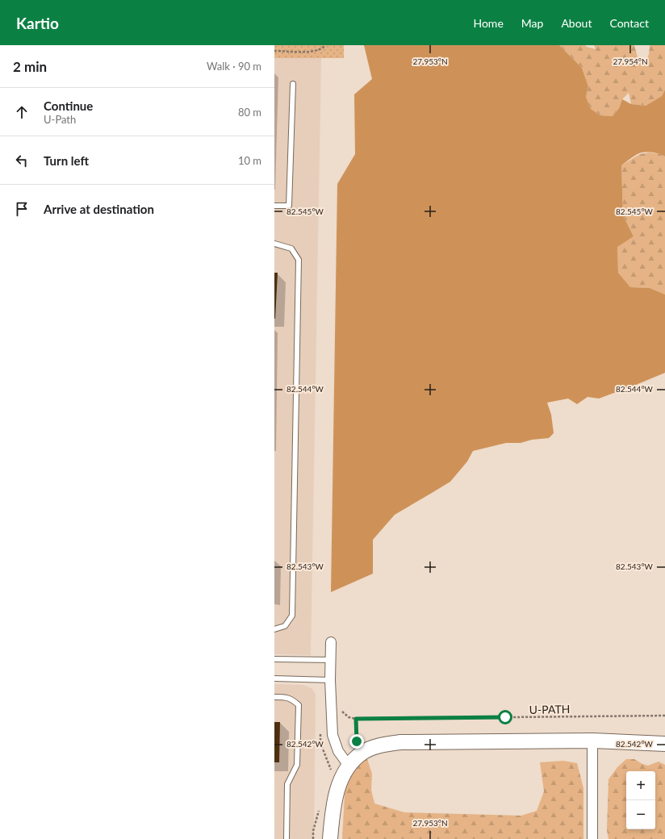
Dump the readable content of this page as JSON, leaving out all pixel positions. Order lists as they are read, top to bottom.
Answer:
{
  "streets": {
    "path": ["U-PATH"]
  },
  "page": {
    "header": "Kartio",
    "nav": [
      "Home",
      "Map",
      "About",
      "Contact"
    ],
    "heading": ["2 min", "Walk · 90 m"],
    "list": [
      ["Continue", "U-Path", "80 m"],
      ["Turn left", "10 m"],
      "Arrive at destination"
    ],
    "map_buttons": ["+", "−"]
  },
  "coordinates": [
    "27.953°N",
    "27.954°N",
    "82.545°W",
    "82.544°W",
    "82.543°W",
    "82.542°W"
  ]
}
